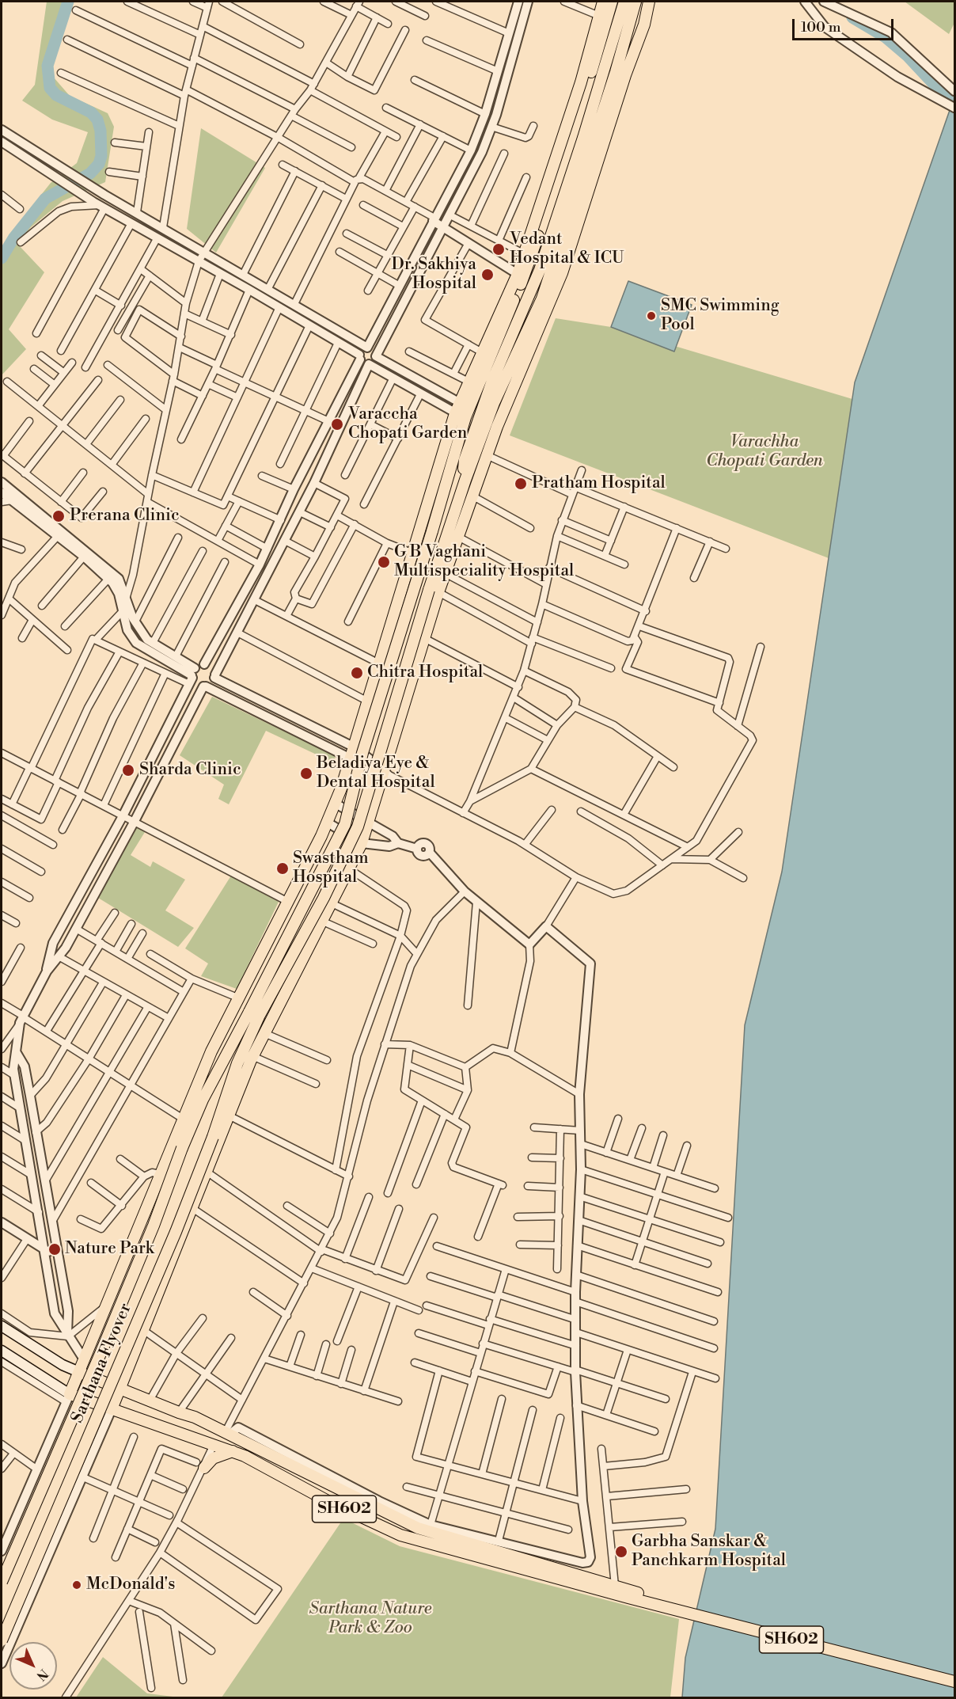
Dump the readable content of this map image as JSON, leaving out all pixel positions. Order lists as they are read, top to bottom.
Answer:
{
  "streets": {
    "main road": ["Sarthana Flyover", "SH602"]
  },
  "parks": ["Varachha Chopati Garden", "Sarthana Nature Park & Zoo"],
  "places": [
    "Vedant Hospital & ICU",
    "Dr. Sakhiya Hospital",
    "SMC Swimming Pool",
    "Varaccha Chopati Garden",
    "Pratham Hospital",
    "Prerana Clinic",
    "G B Vaghani Multispeciality Hospital",
    "Chitra Hospital",
    "Sharda Clinic",
    "Beladiya Eye & Dental Hospital",
    "Swastham Hospital",
    "Nature Park",
    "Garbha Sanskar & Panchkarm Hospital",
    "McDonald's"
  ],
  "scale_bar": "100 m",
  "north": "bottom right"
}
